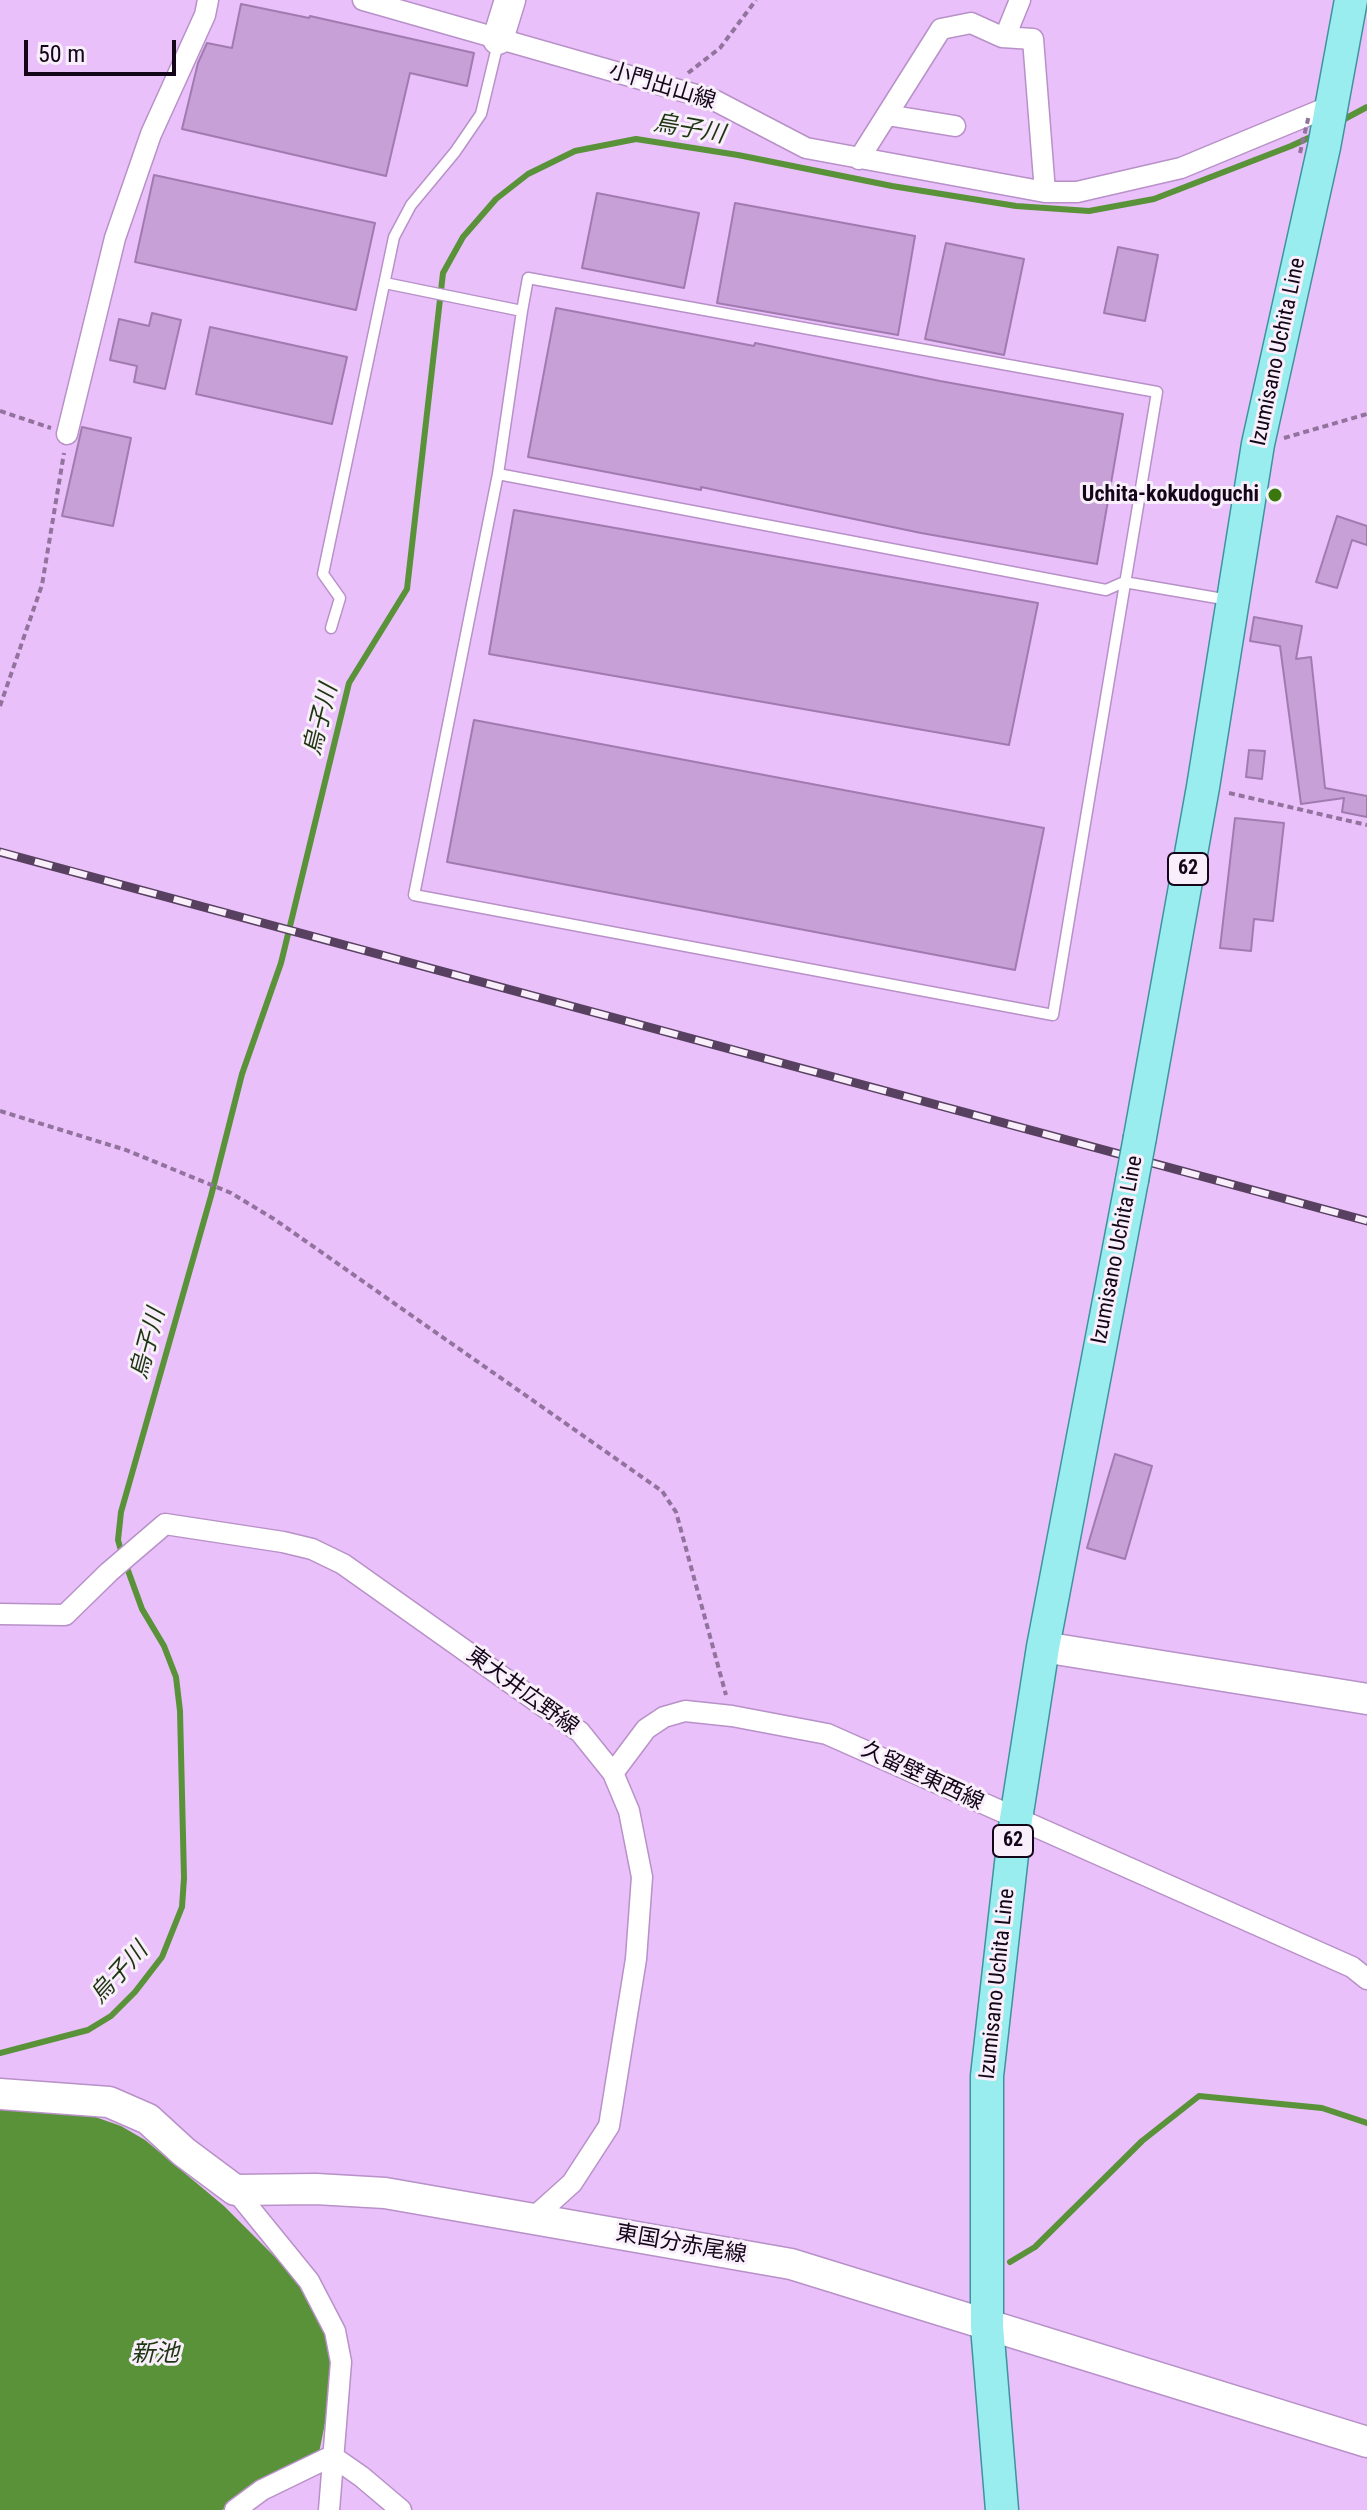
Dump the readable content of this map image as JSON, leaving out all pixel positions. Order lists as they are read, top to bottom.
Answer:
{
  "streets": {
    "main road": ["Izumisano Uchita Line", "62"],
    "street": [
      "小門出山線",
      "東大井広野線",
      "久留壁東西線",
      "東国分赤尾線"
    ]
  },
  "crossings": [
    ["小門出山線", "Izumisano Uchita Line"],
    ["Izumisano Uchita Line", "久留壁東西線"],
    ["Izumisano Uchita Line", "東国分赤尾線"],
    ["東大井広野線", "久留壁東西線"],
    ["東大井広野線", "東国分赤尾線"]
  ],
  "water": ["烏子川", "新池"],
  "places": ["Uchita-kokudoguchi"],
  "scale_bar": "50 m"
}
